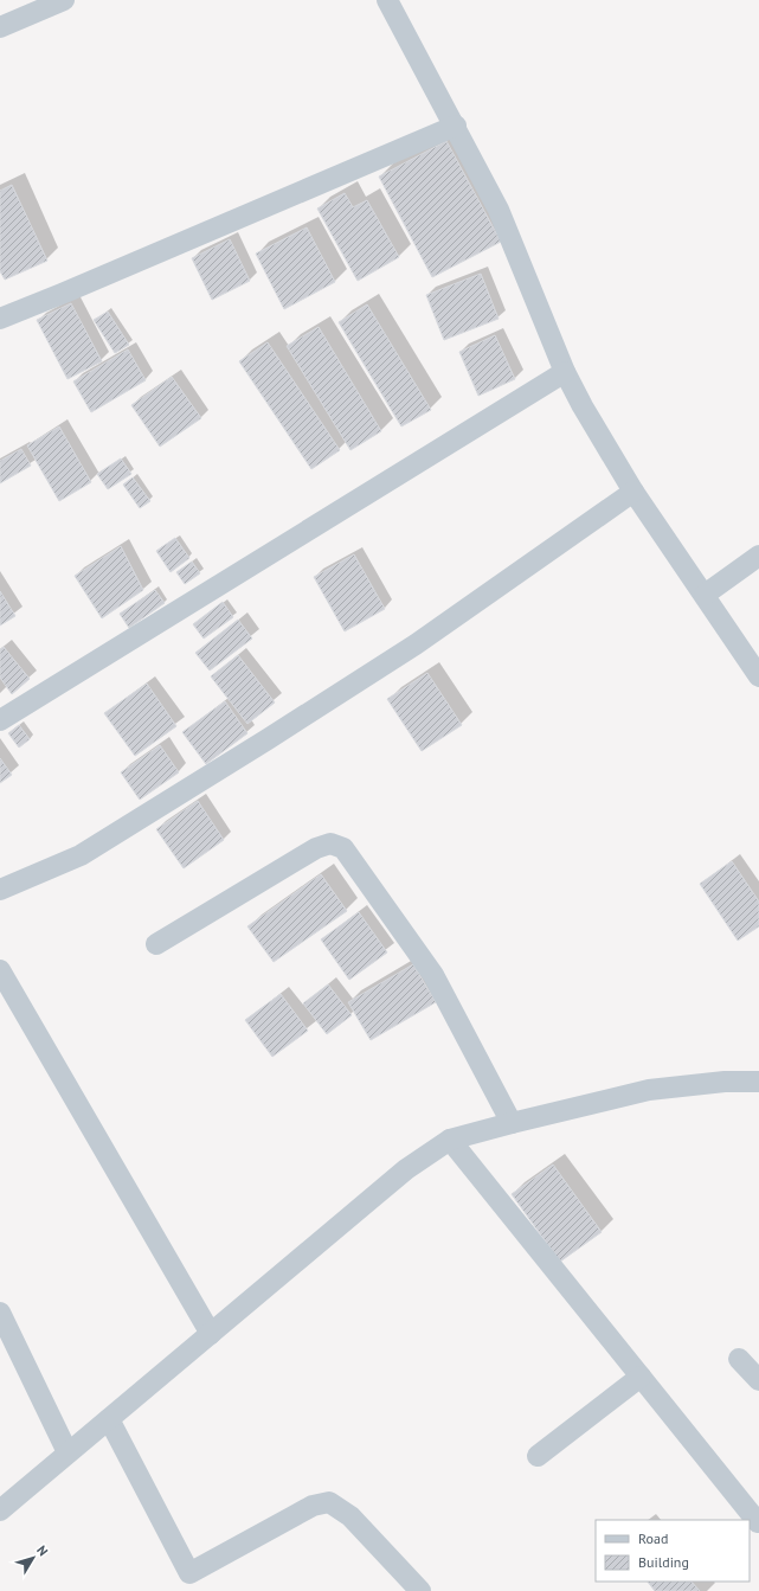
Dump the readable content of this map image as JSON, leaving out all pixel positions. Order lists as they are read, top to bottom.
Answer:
{
  "legend": ["Road", "Building"],
  "north": "top right"
}
